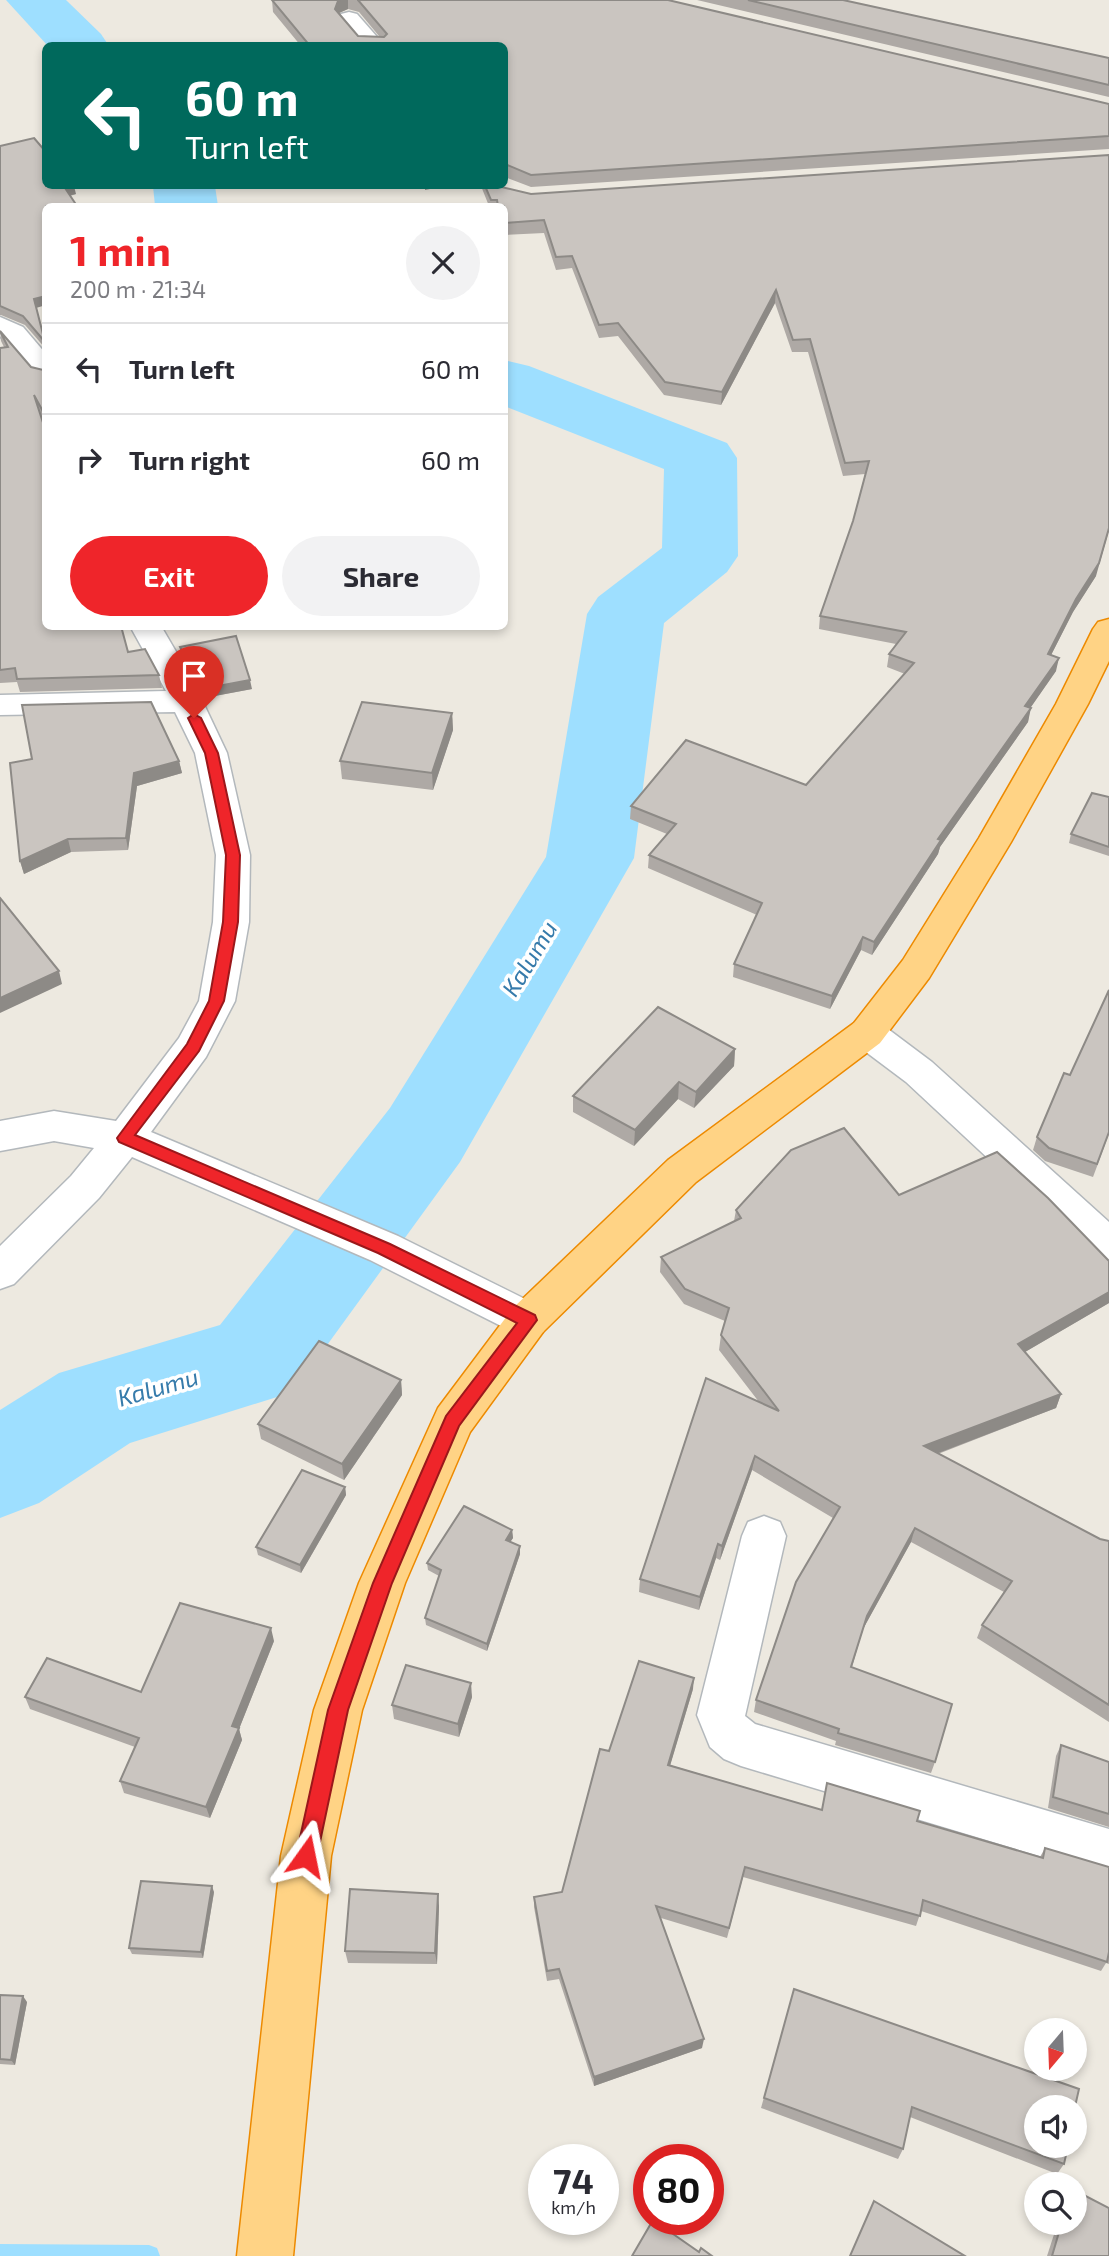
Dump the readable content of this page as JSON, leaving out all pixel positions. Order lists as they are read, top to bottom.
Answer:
{
  "water": ["Kalumu"],
  "north": "bottom",
  "page": {
    "turn": ["60 m", "Turn left"],
    "heading": ["1 min", "200 m · 21:34"],
    "list": [
      {
        "name": "Turn left",
        "value": "60 m"
      },
      {
        "name": "Turn right",
        "value": "60 m"
      }
    ],
    "buttons": ["Exit", "Share"],
    "speed": "74 km/h",
    "limit": "80"
  }
}
